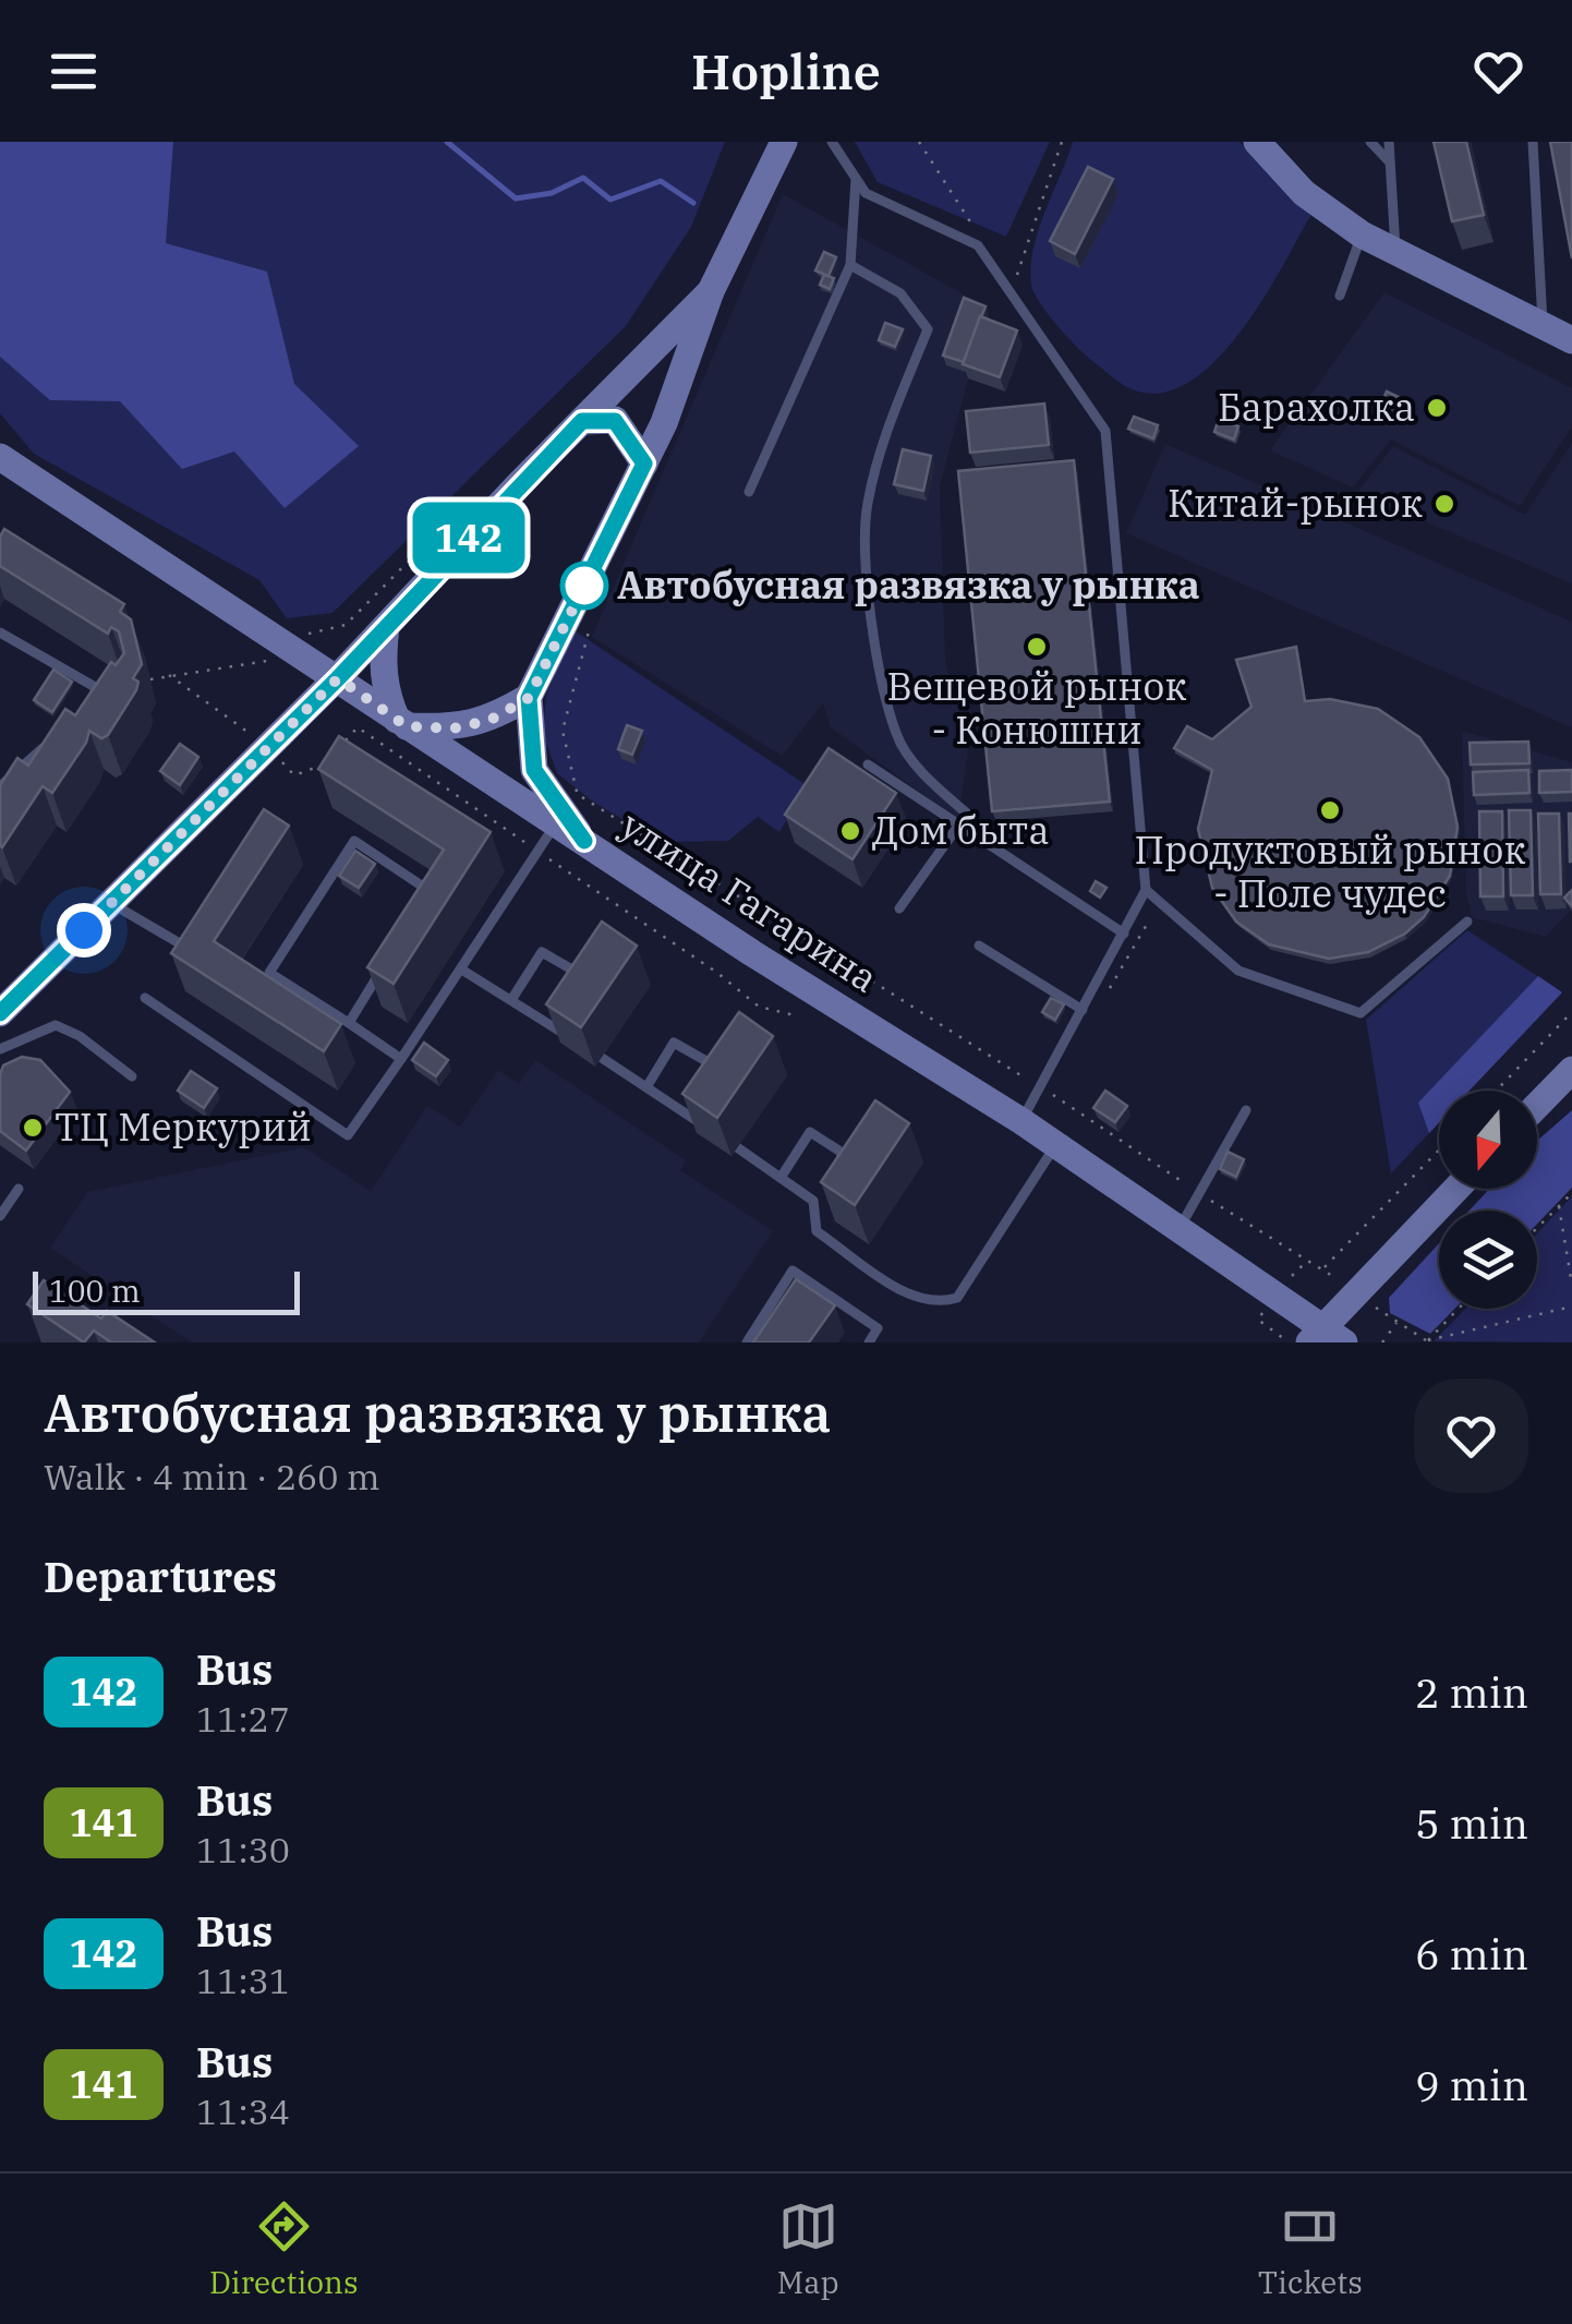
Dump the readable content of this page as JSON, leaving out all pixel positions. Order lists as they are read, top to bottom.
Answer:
{
  "streets": {
    "main road": ["улица Гагарина"]
  },
  "places": [
    "Барахолка",
    "Китай-рынок",
    "Автобусная развязка у рынка",
    "Вещевой рынок - Конюшни",
    "Продуктовый рынок - Поле чудес",
    "Дом быта",
    "ТЦ Меркурий"
  ],
  "lines": ["bus line 142"],
  "scale_bar": "100 m",
  "north": "bottom",
  "page": {
    "header": "Hopline",
    "on_map": "142",
    "scale": "100 m",
    "heading": [
      ["Автобусная развязка у рынка", "Walk · 4 min · 260 m"],
      "Departures"
    ],
    "list": [
      {
        "mark": "142",
        "name": "Bus",
        "note": "11:27",
        "value": "2 min"
      },
      {
        "mark": "141",
        "name": "Bus",
        "note": "11:30",
        "value": "5 min"
      },
      {
        "mark": "142",
        "name": "Bus",
        "note": "11:31",
        "value": "6 min"
      },
      {
        "mark": "141",
        "name": "Bus",
        "note": "11:34",
        "value": "9 min"
      }
    ],
    "tabs": ["Directions", "Map", "Tickets"]
  }
}
